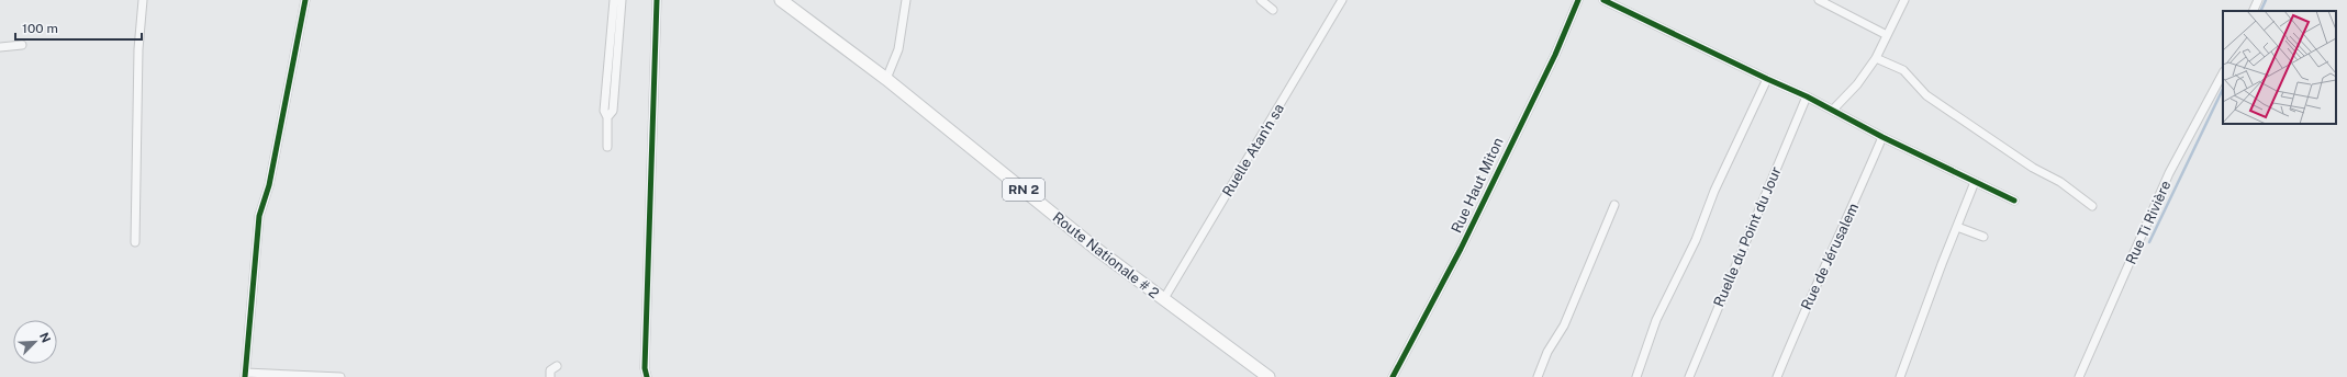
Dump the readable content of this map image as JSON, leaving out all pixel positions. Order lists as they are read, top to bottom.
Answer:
{
  "streets": {
    "main road": ["RN 2", "Route Nationale # 2"],
    "street": [
      "Ruelle Atan'n sa",
      "Rue Haut Miton",
      "Rue Ti Rivière",
      "Ruelle du Point du Jour",
      "Rue de Jérusalem"
    ]
  },
  "crossings": [
    ["Ruelle Atan'n sa", "Route Nationale # 2"]
  ],
  "scale_bar": "100 m",
  "north": "top right"
}
